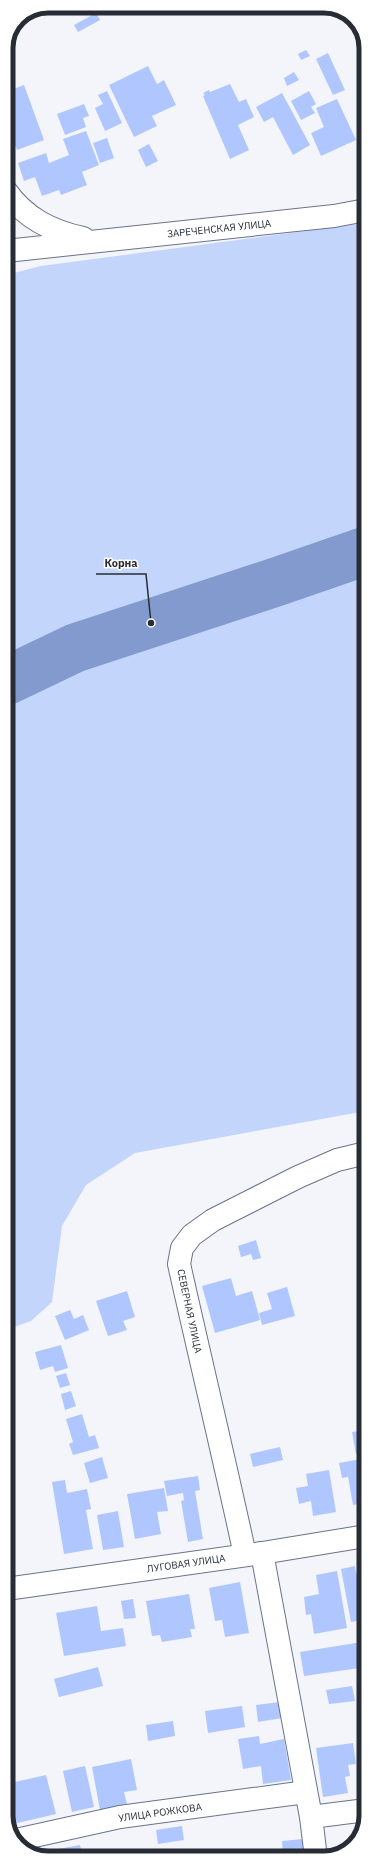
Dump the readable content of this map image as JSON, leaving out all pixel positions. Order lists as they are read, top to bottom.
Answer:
{
  "streets": {
    "street": [
      "ЗАРЕЧЕНСКАЯ УЛИЦА",
      "СЕВЕРНАЯ УЛИЦА",
      "ЛУГОВАЯ УЛИЦА",
      "УЛИЦА РОЖКОВА"
    ]
  },
  "crossings": [
    ["СЕВЕРНАЯ УЛИЦА", "ЛУГОВАЯ УЛИЦА"],
    ["СЕВЕРНАЯ УЛИЦА", "УЛИЦА РОЖКОВА"]
  ],
  "places": ["Корна"]
}
